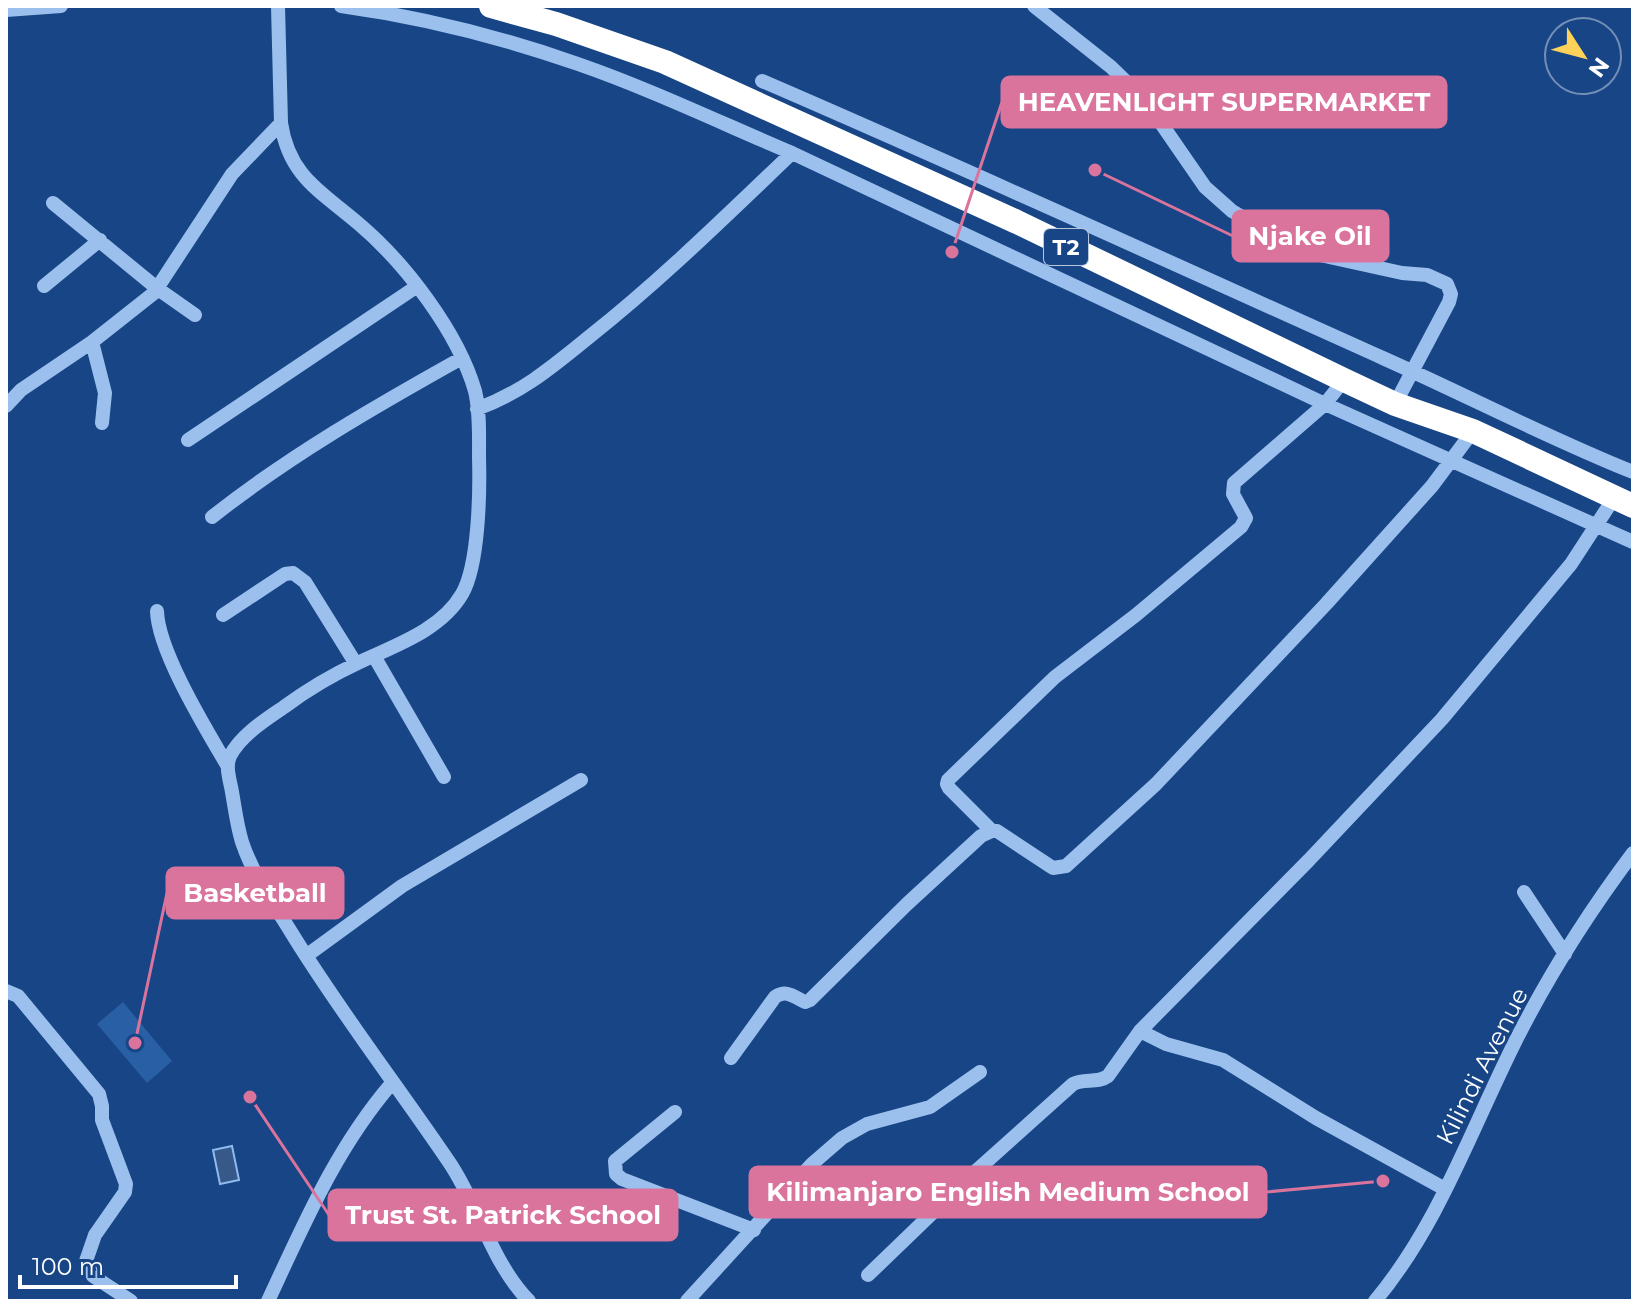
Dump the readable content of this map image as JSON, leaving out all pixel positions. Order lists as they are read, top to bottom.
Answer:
{
  "streets": {
    "highway": ["T2"],
    "street": ["Kilindi Avenue"]
  },
  "places": [
    "Njake Oil",
    "HEAVENLIGHT SUPERMARKET",
    "Basketball",
    "Trust St. Patrick School",
    "Kilimanjaro English Medium School"
  ],
  "scale_bar": "100 m",
  "north": "bottom right"
}
